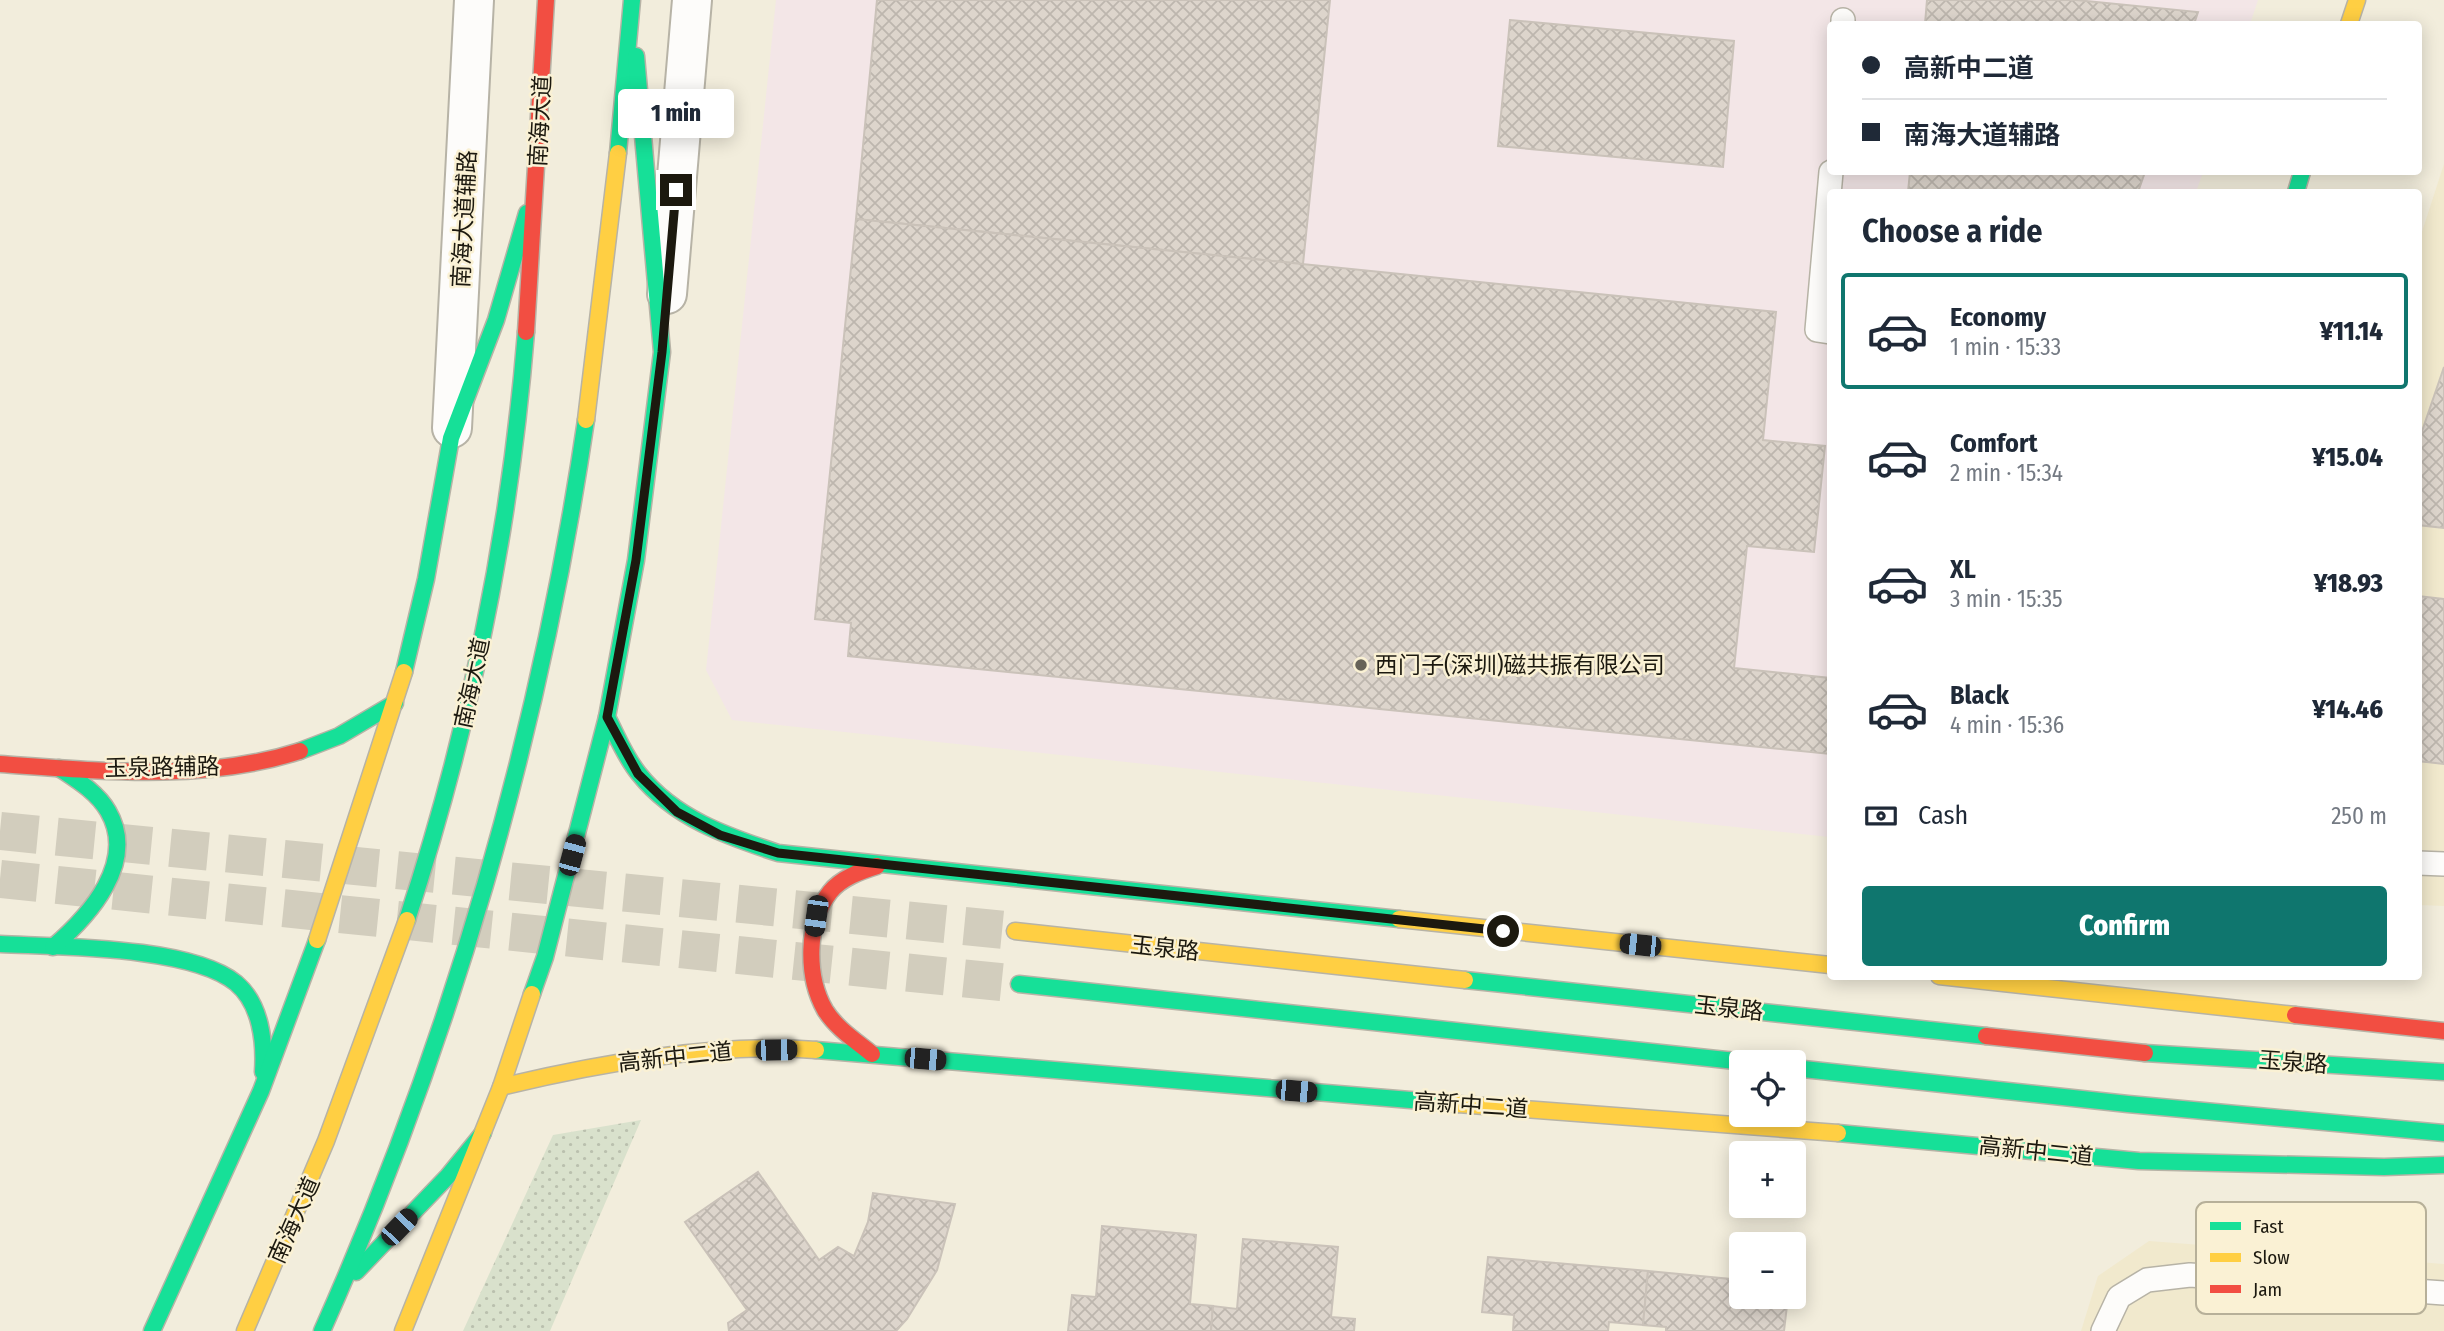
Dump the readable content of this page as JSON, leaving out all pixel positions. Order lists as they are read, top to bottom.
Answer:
{
  "streets": {
    "main road": [
      "南海大道",
      "玉泉路辅路",
      "玉泉路",
      "高新中二道"
    ],
    "street": ["南海大道辅路"]
  },
  "places": ["西门子(深圳)磁共振有限公司"],
  "legend": ["Fast", "Slow", "Jam"],
  "page": {
    "banner": ["高新中二道", "南海大道辅路"],
    "bubble": "1 min",
    "heading": "Choose a ride",
    "list": [
      {
        "name": "Economy",
        "note": "1 min · 15:33",
        "value": "¥11.14"
      },
      {
        "name": "Comfort",
        "note": "2 min · 15:34",
        "value": "¥15.04"
      },
      {
        "name": "XL",
        "note": "3 min · 15:35",
        "value": "¥18.93"
      },
      {
        "name": "Black",
        "note": "4 min · 15:36",
        "value": "¥14.46"
      }
    ],
    "pay": ["Cash", "250 m"],
    "buttons": "Confirm",
    "map_buttons": ["+", "−"]
  }
}
